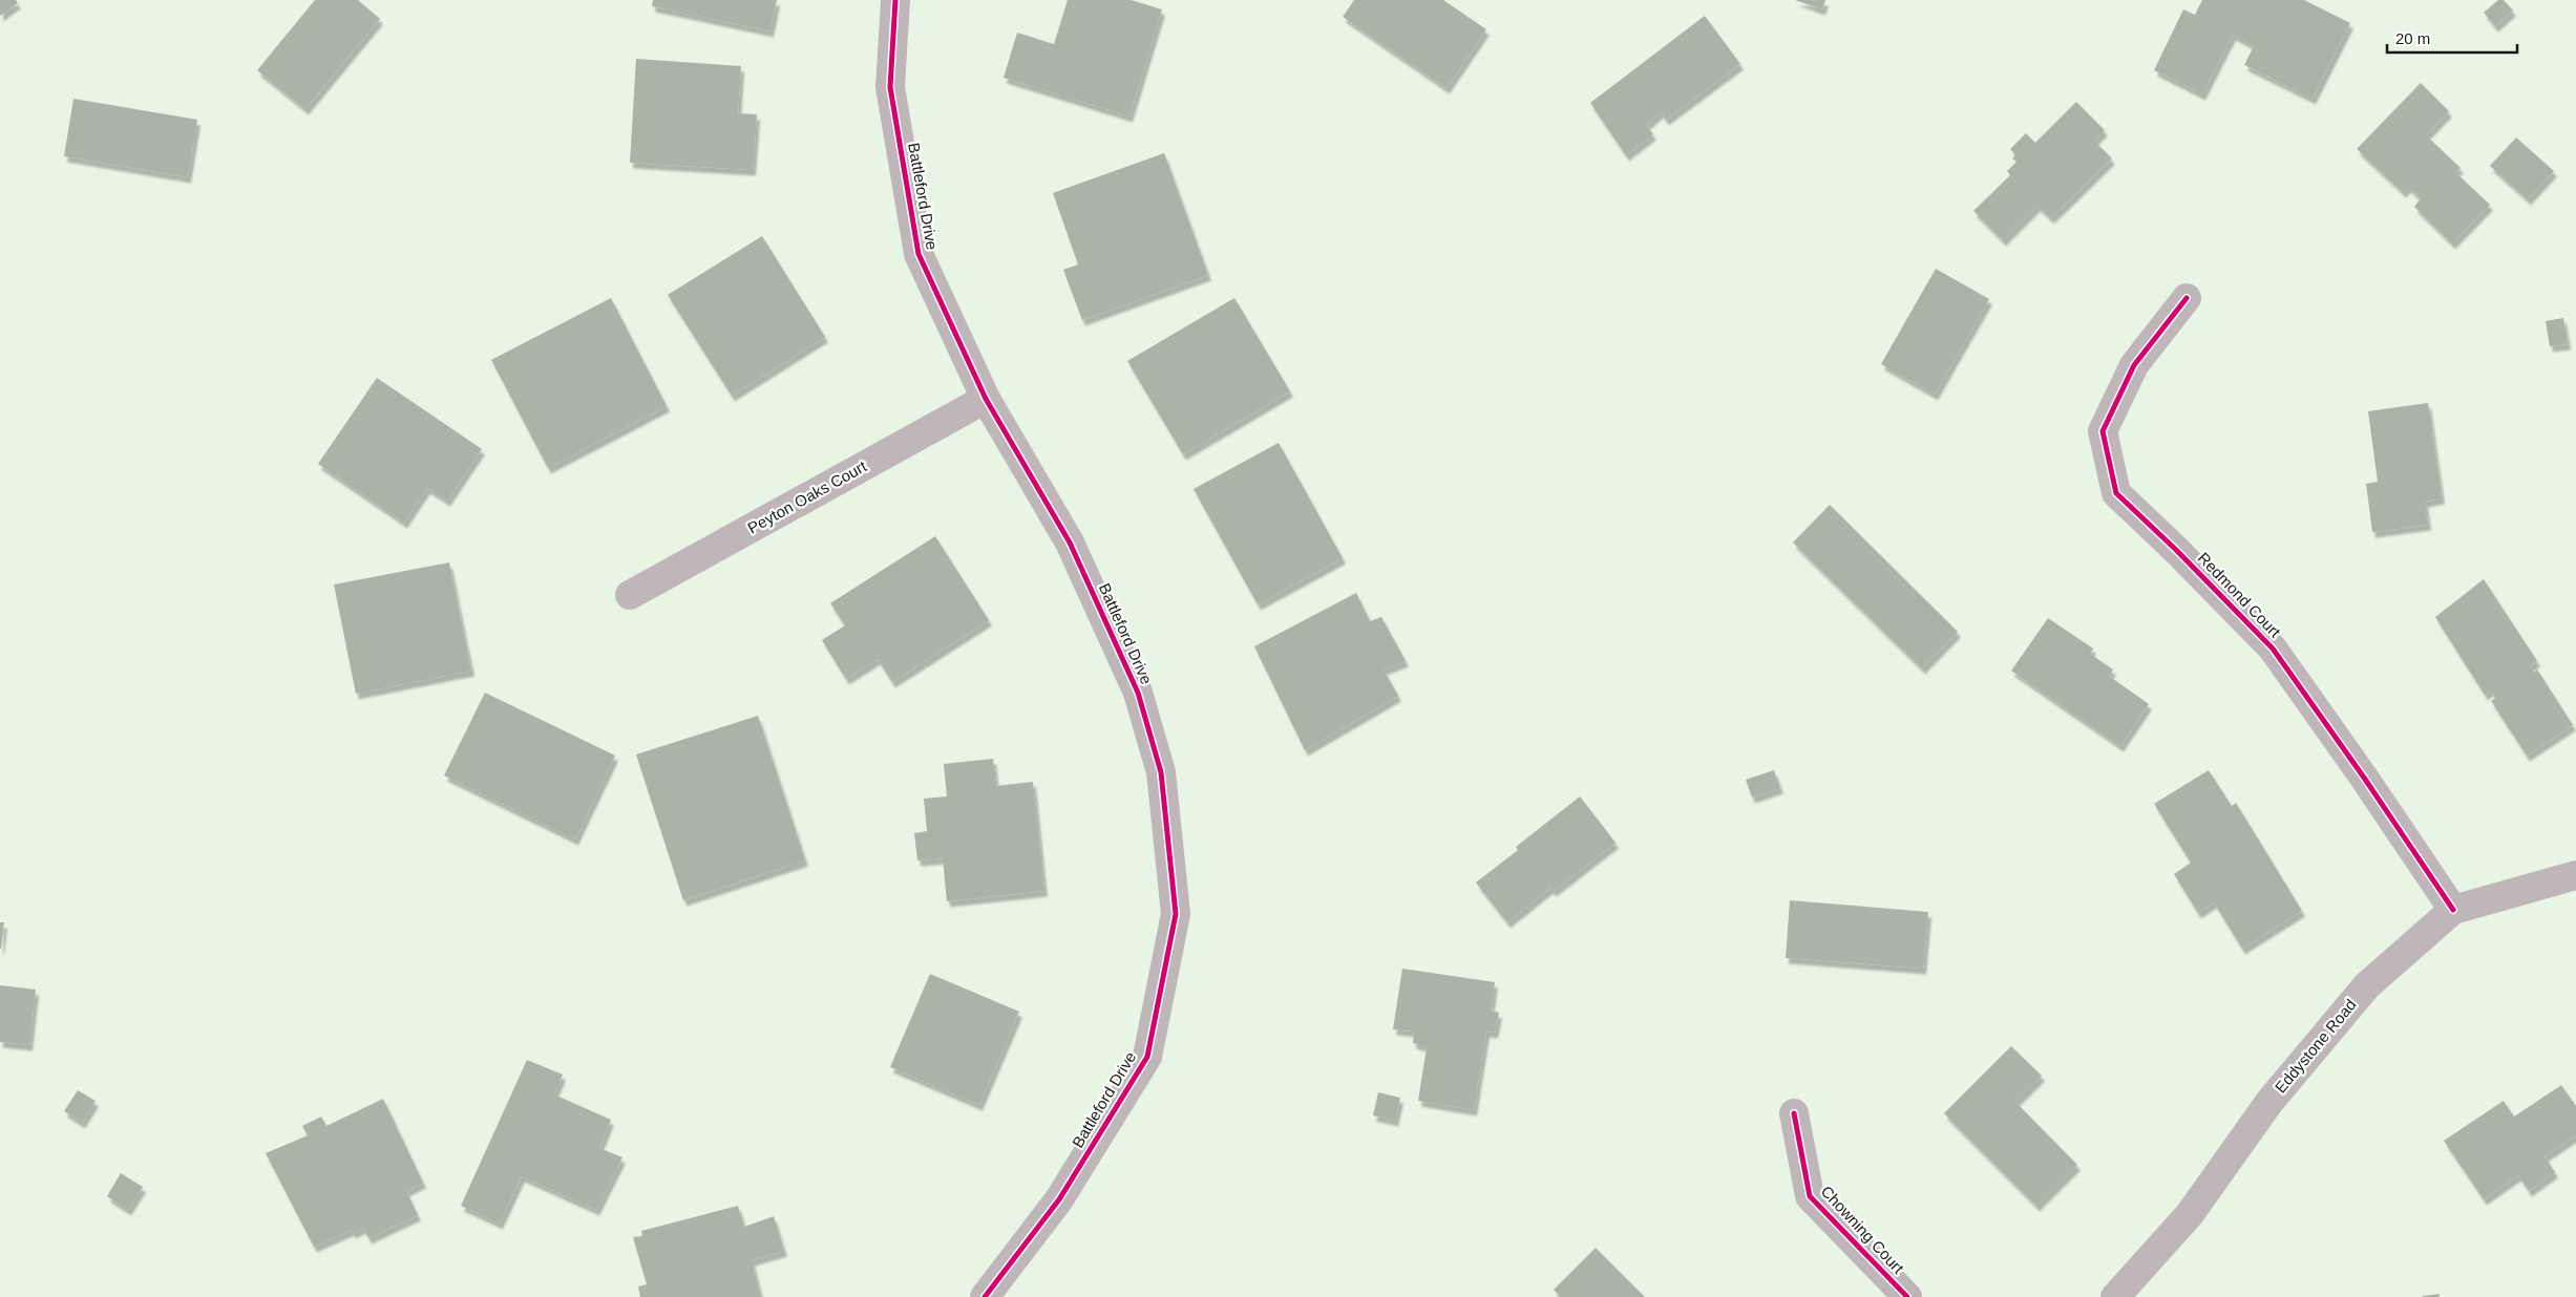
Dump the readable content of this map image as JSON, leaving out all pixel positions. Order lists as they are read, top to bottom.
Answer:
{
  "streets": {
    "street": [
      "Battleford Drive",
      "Peyton Oaks Court",
      "Redmond Court",
      "Eddystone Road",
      "Chowning Court"
    ]
  },
  "crossings": [
    ["Battleford Drive", "Peyton Oaks Court"],
    ["Redmond Court", "Eddystone Road"]
  ],
  "scale_bar": "20 m"
}
